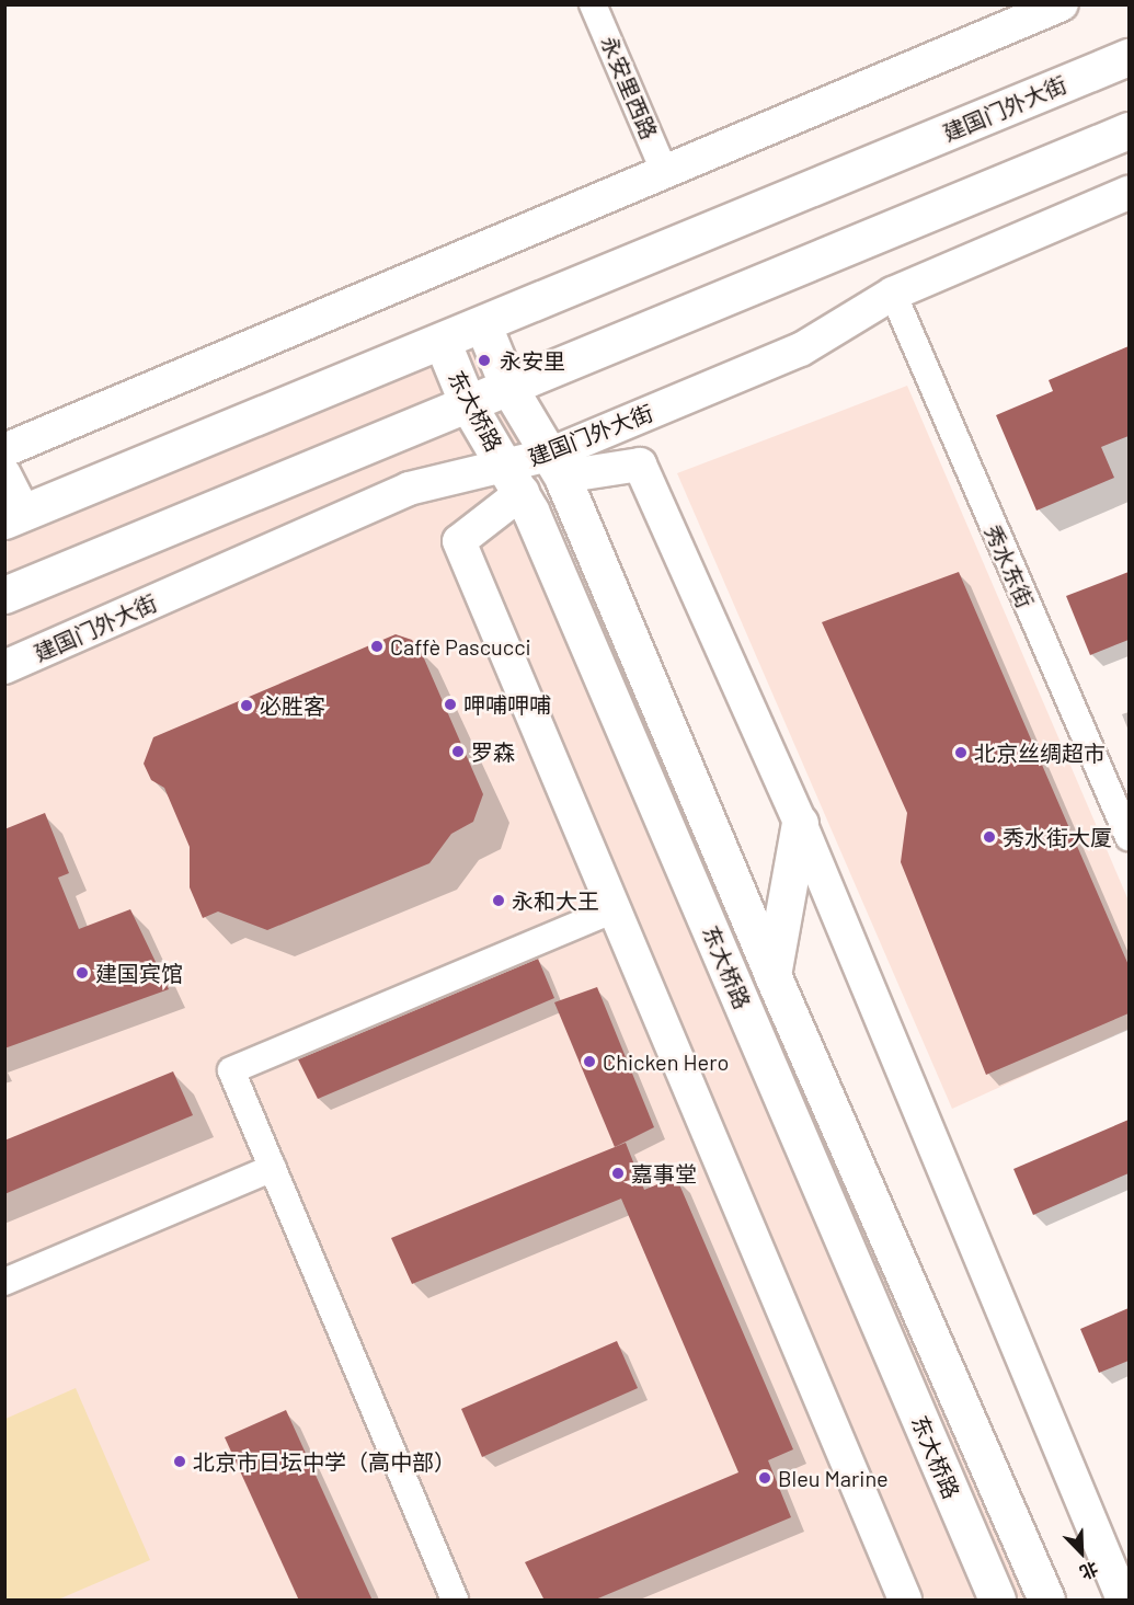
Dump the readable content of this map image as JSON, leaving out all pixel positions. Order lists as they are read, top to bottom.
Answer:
{
  "streets": {
    "main road": ["建国门外大街", "东大桥路"],
    "street": ["永安里西路", "秀水东街"]
  },
  "crossings": [
    ["建国门外大街", "东大桥路"],
    ["建国门外大街", "秀水东街"]
  ],
  "places": [
    "永安里",
    "Caffè Pascucci",
    "呷哺呷哺",
    "必胜客",
    "罗森",
    "北京丝绸超市",
    "秀水街大厦",
    "永和大王",
    "建国宾馆",
    "Chicken Hero",
    "嘉事堂",
    "北京市日坛中学（高中部）",
    "Bleu Marine"
  ],
  "north": "bottom right"
}
